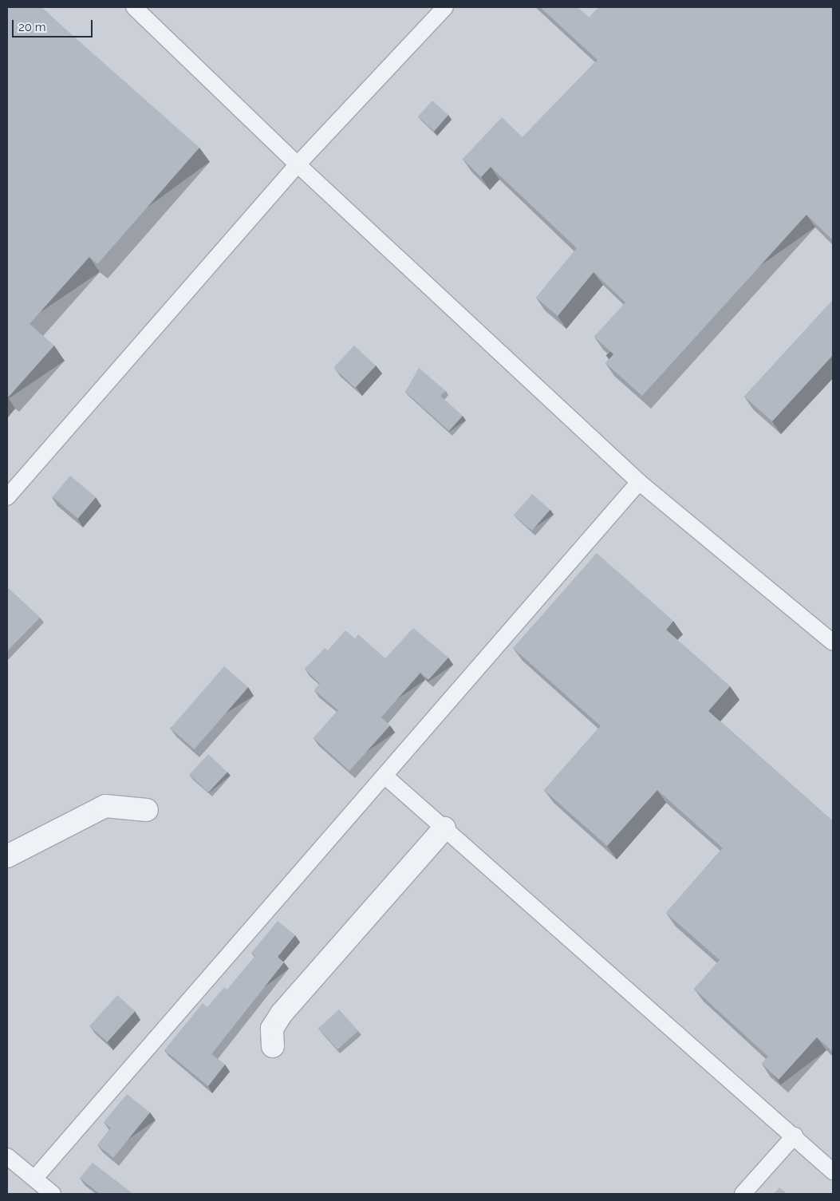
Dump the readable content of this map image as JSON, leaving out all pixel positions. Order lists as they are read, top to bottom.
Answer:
{
  "scale_bar": "20 m"
}
